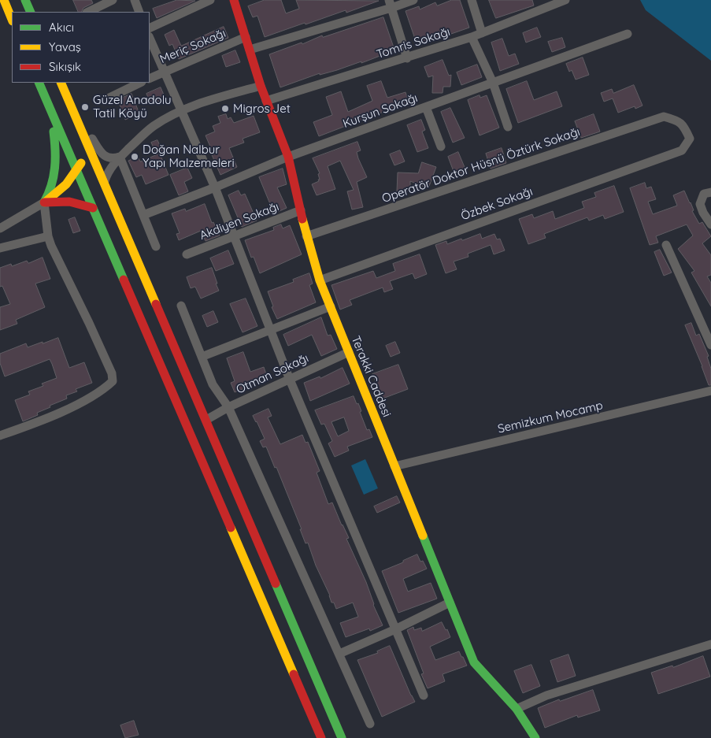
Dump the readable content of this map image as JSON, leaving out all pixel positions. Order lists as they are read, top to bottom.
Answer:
{
  "streets": {
    "main road": ["Terakki Caddesi"],
    "street": [
      "Tomris Sokağı",
      "Meriç Sokağı",
      "Kurşun Sokağı",
      "Operatör Doktor Hüsnü Öztürk Sokağı",
      "Özbek Sokağı",
      "Akdiyen Sokağı",
      "Otman Sokağı",
      "Semizkum Mocamp"
    ]
  },
  "crossings": [
    ["Tomris Sokağı", "Terakki Caddesi"],
    ["Meriç Sokağı", "Terakki Caddesi"],
    ["Kurşun Sokağı", "Terakki Caddesi"],
    ["Operatör Doktor Hüsnü Öztürk Sokağı", "Özbek Sokağı"],
    ["Operatör Doktor Hüsnü Öztürk Sokağı", "Terakki Caddesi"],
    ["Özbek Sokağı", "Terakki Caddesi"],
    ["Akdiyen Sokağı", "Terakki Caddesi"],
    ["Otman Sokağı", "Terakki Caddesi"],
    ["Terakki Caddesi", "Semizkum Mocamp"]
  ],
  "places": ["Güzel Anadolu Tatil Köyü", "Migros Jet", "Doğan Nalbur Yapı Malzemeleri"],
  "legend": ["Akıcı", "Yavaş", "Sıkışık"]
}
